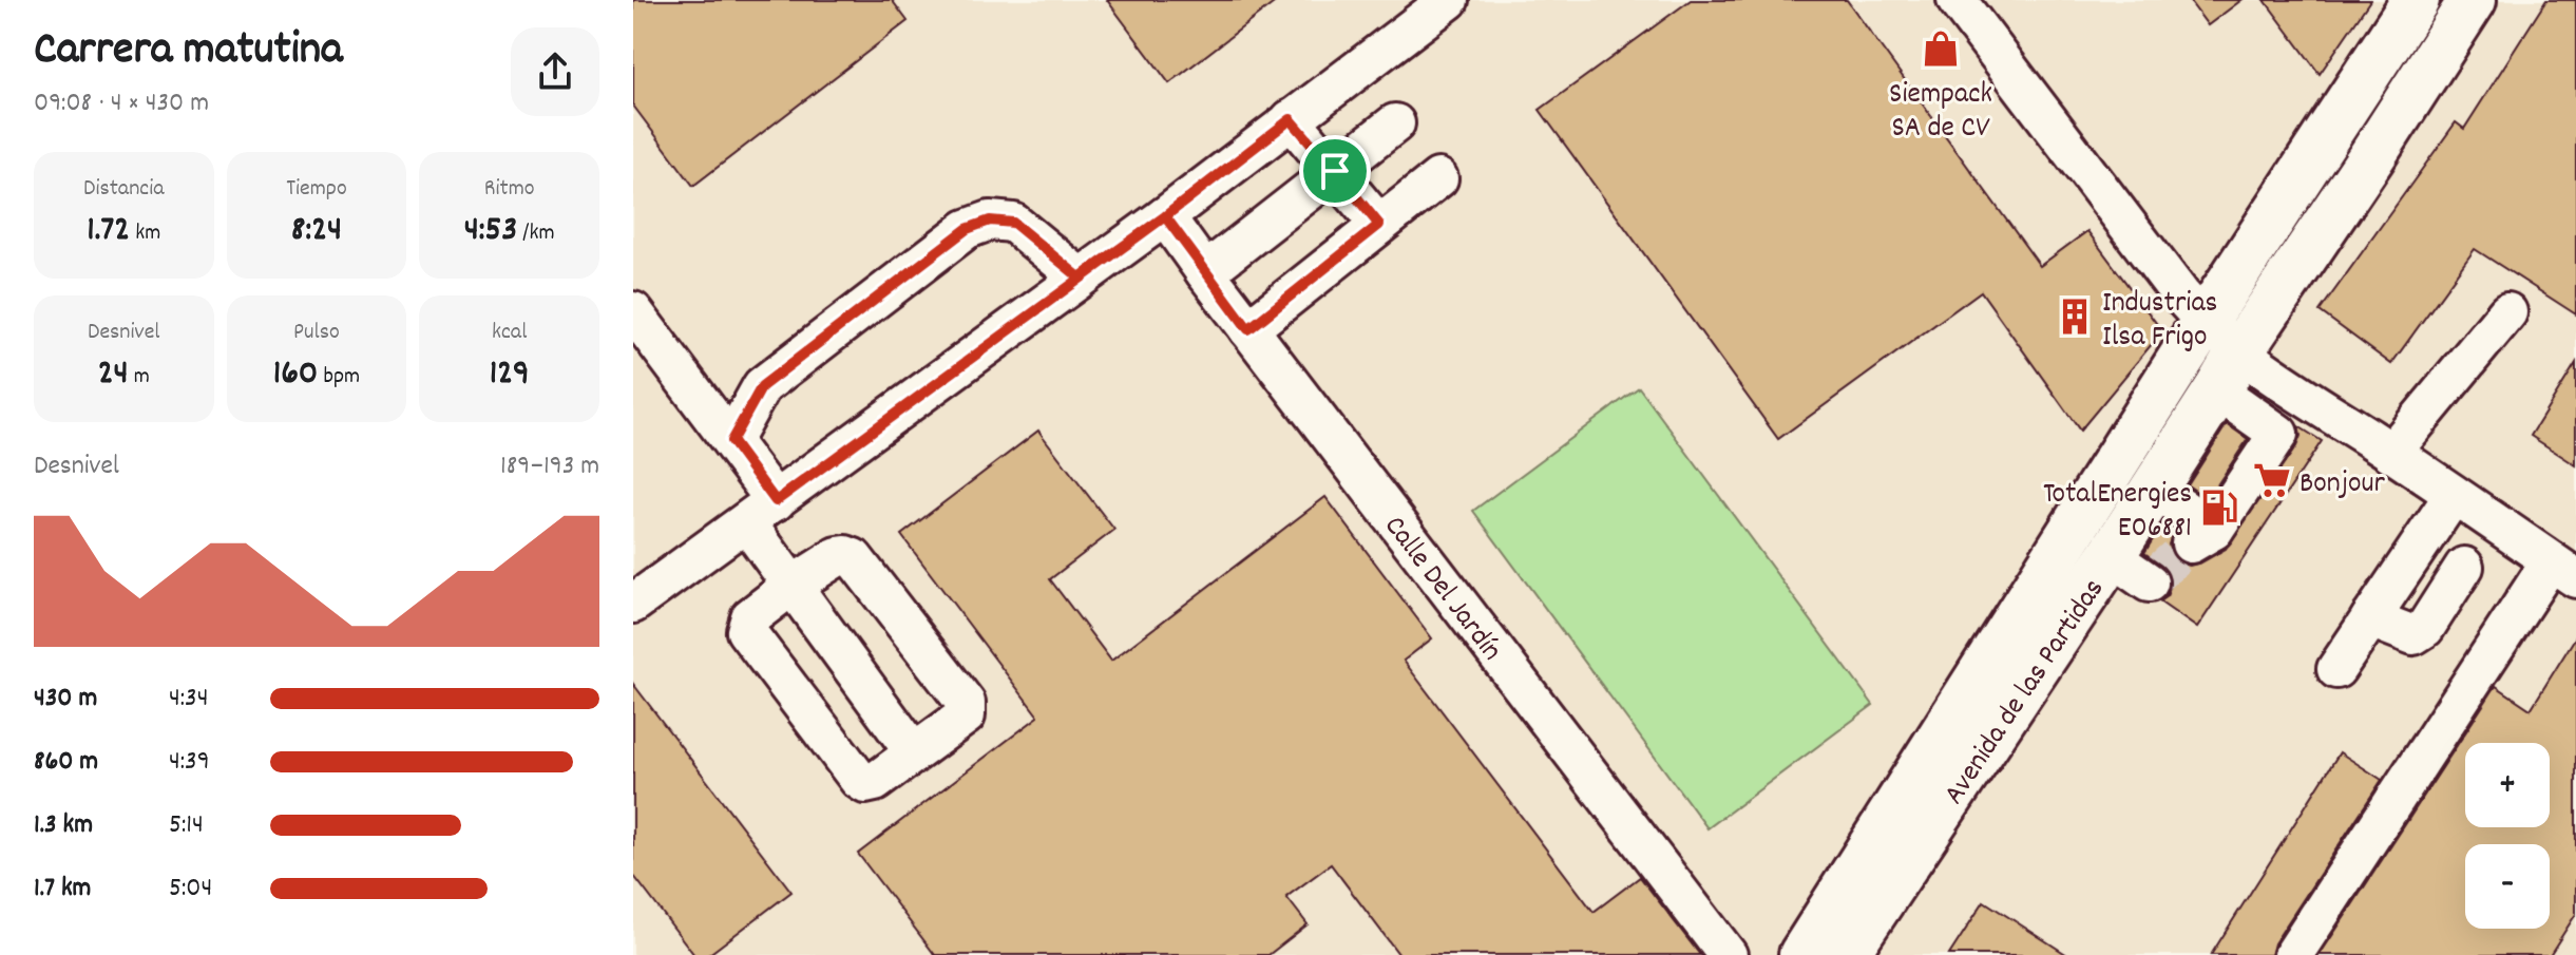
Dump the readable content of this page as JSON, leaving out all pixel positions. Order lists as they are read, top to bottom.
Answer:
{
  "streets": {
    "main road": ["Avenida de las Partidas"],
    "street": ["Calle Del Jardín"]
  },
  "places": {
    "shop": ["Siempack SA de CV"],
    "building": ["Industrias Ilsa Frigo"],
    "supermarket": ["Bonjour"],
    "fuel station": ["TotalEnergies E06881"]
  },
  "page": {
    "heading": ["Carrera matutina", "09:08 · 4 × 430 m"],
    "stats": [
      ["Distancia", "1.72 km"],
      ["Tiempo", "8:24"],
      ["Ritmo", "4:53 /km"],
      ["Desnivel", "24 m"],
      ["Pulso", "160 bpm"],
      ["kcal", "129"]
    ],
    "chart": ["Desnivel", "189–193 m"],
    "list": [
      {
        "name": "430 m",
        "note": "4:34"
      },
      {
        "name": "860 m",
        "note": "4:39"
      },
      {
        "name": "1.3 km",
        "note": "5:14"
      },
      {
        "name": "1.7 km",
        "note": "5:04"
      }
    ],
    "map_buttons": ["+", "−"]
  }
}
